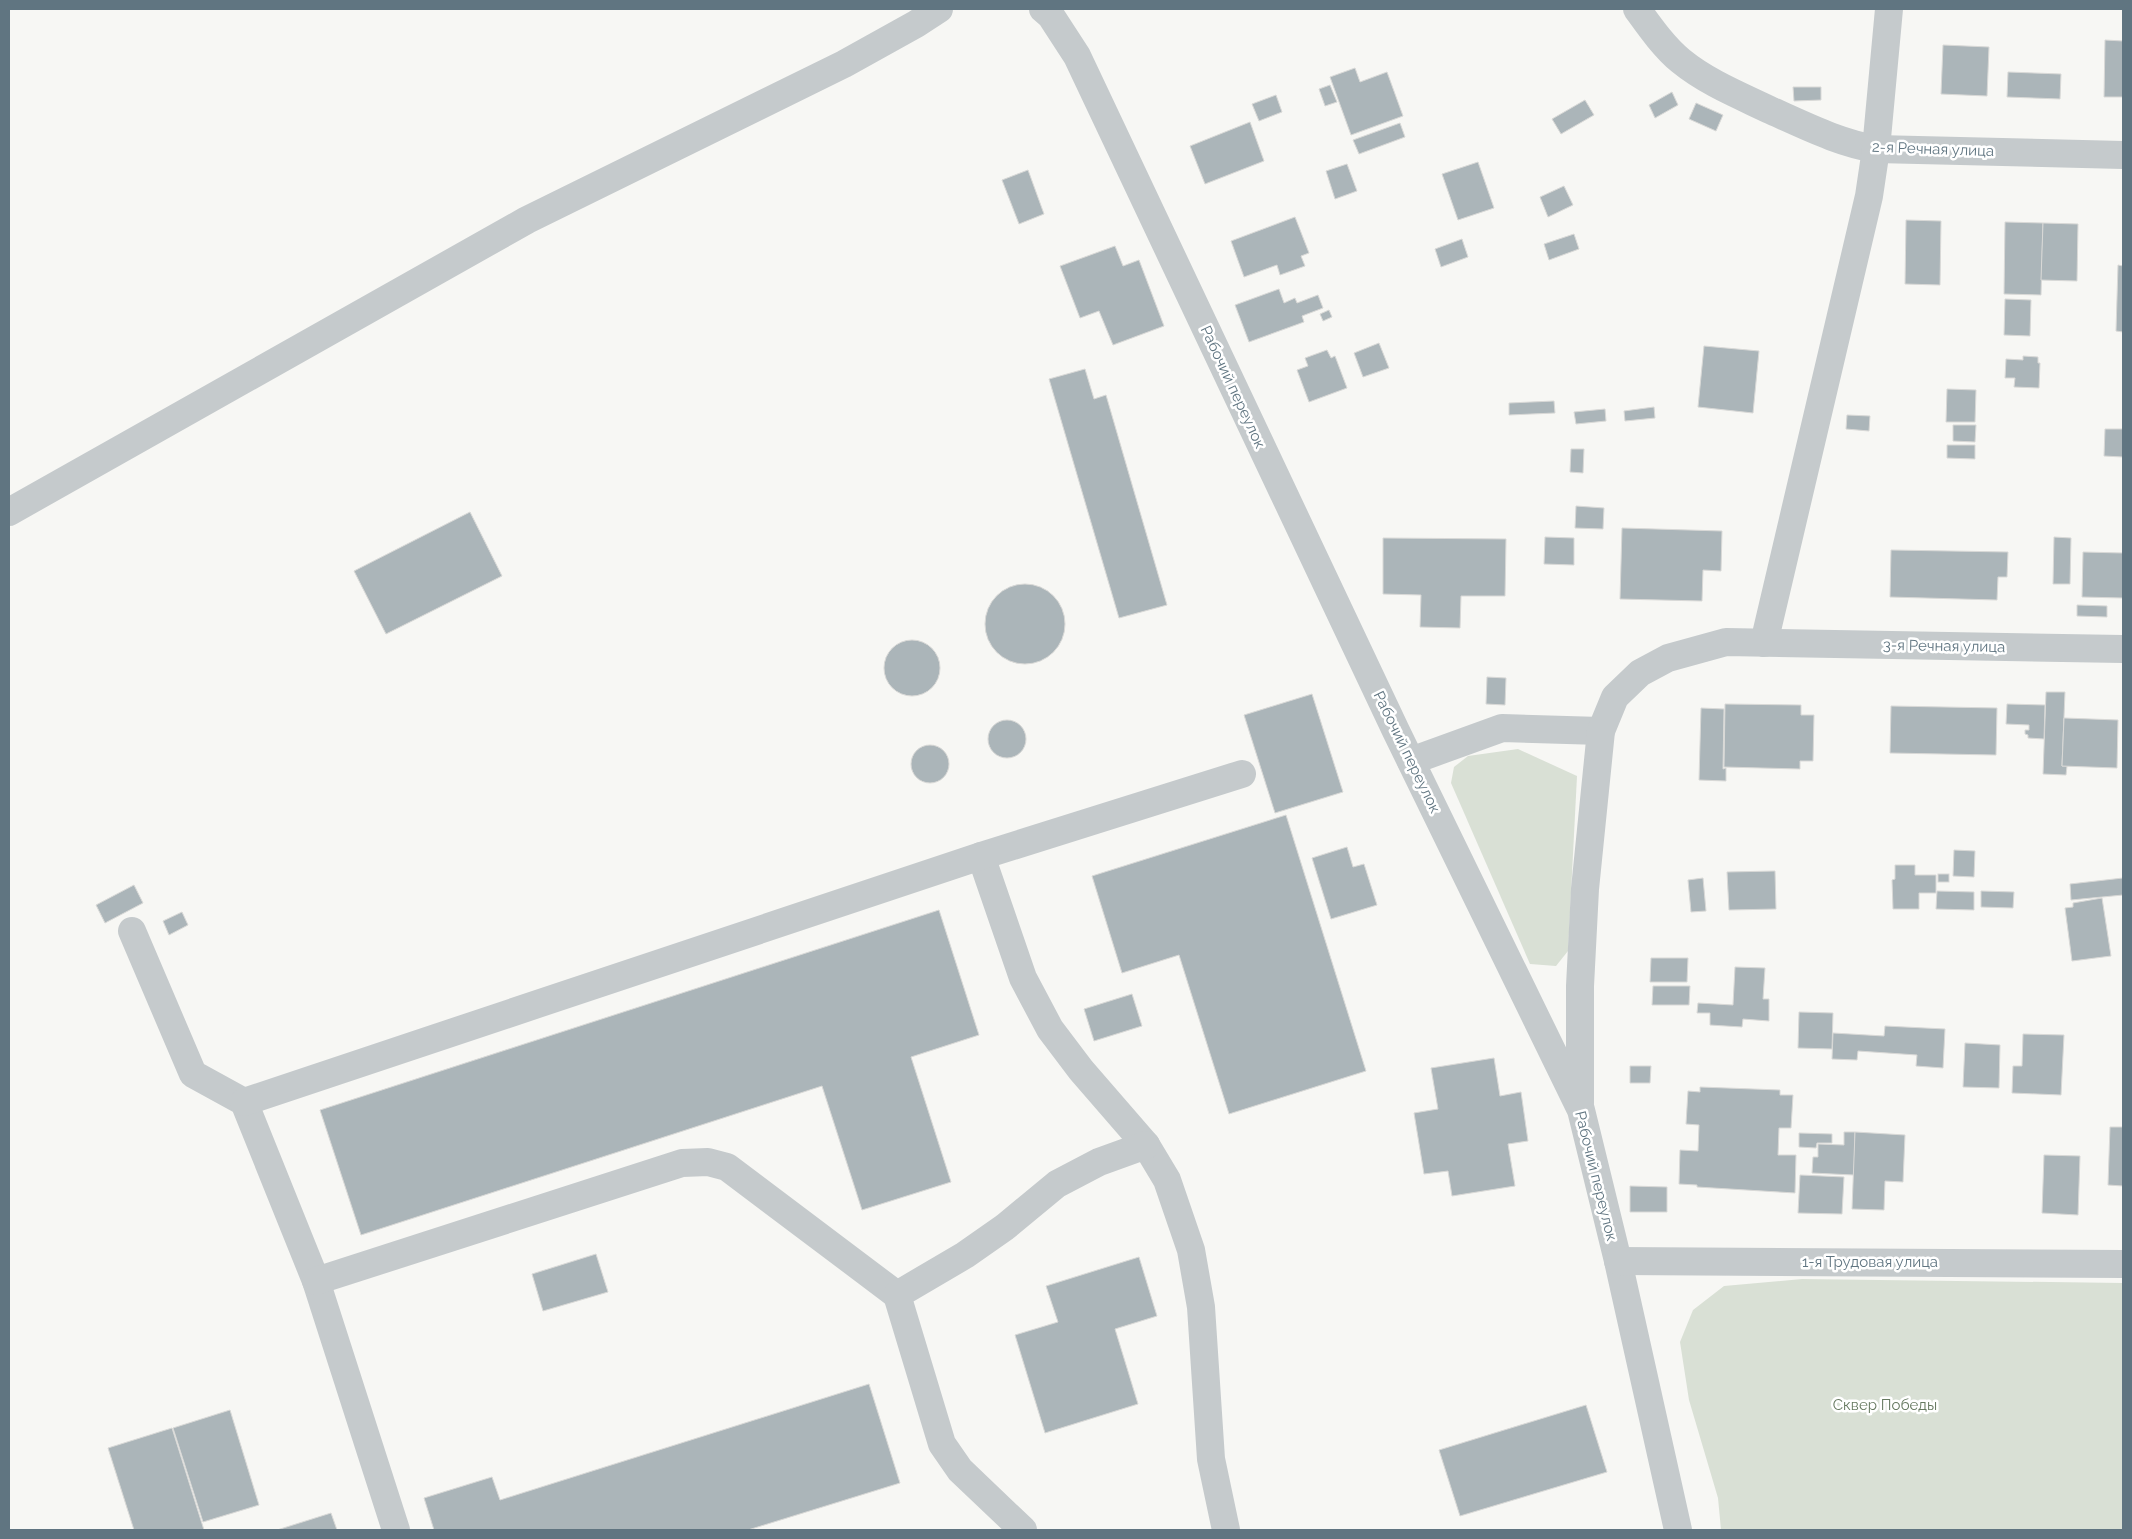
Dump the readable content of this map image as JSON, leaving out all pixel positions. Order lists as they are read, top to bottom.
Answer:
{
  "streets": {
    "street": [
      "2-я Речная улица",
      "Рабочий переулок",
      "3-я Речная улица",
      "1-я Трудовая улица"
    ]
  },
  "crossings": [
    ["Рабочий переулок", "3-я Речная улица"],
    ["Рабочий переулок", "1-я Трудовая улица"]
  ],
  "parks": ["Сквер Победы"]
}
